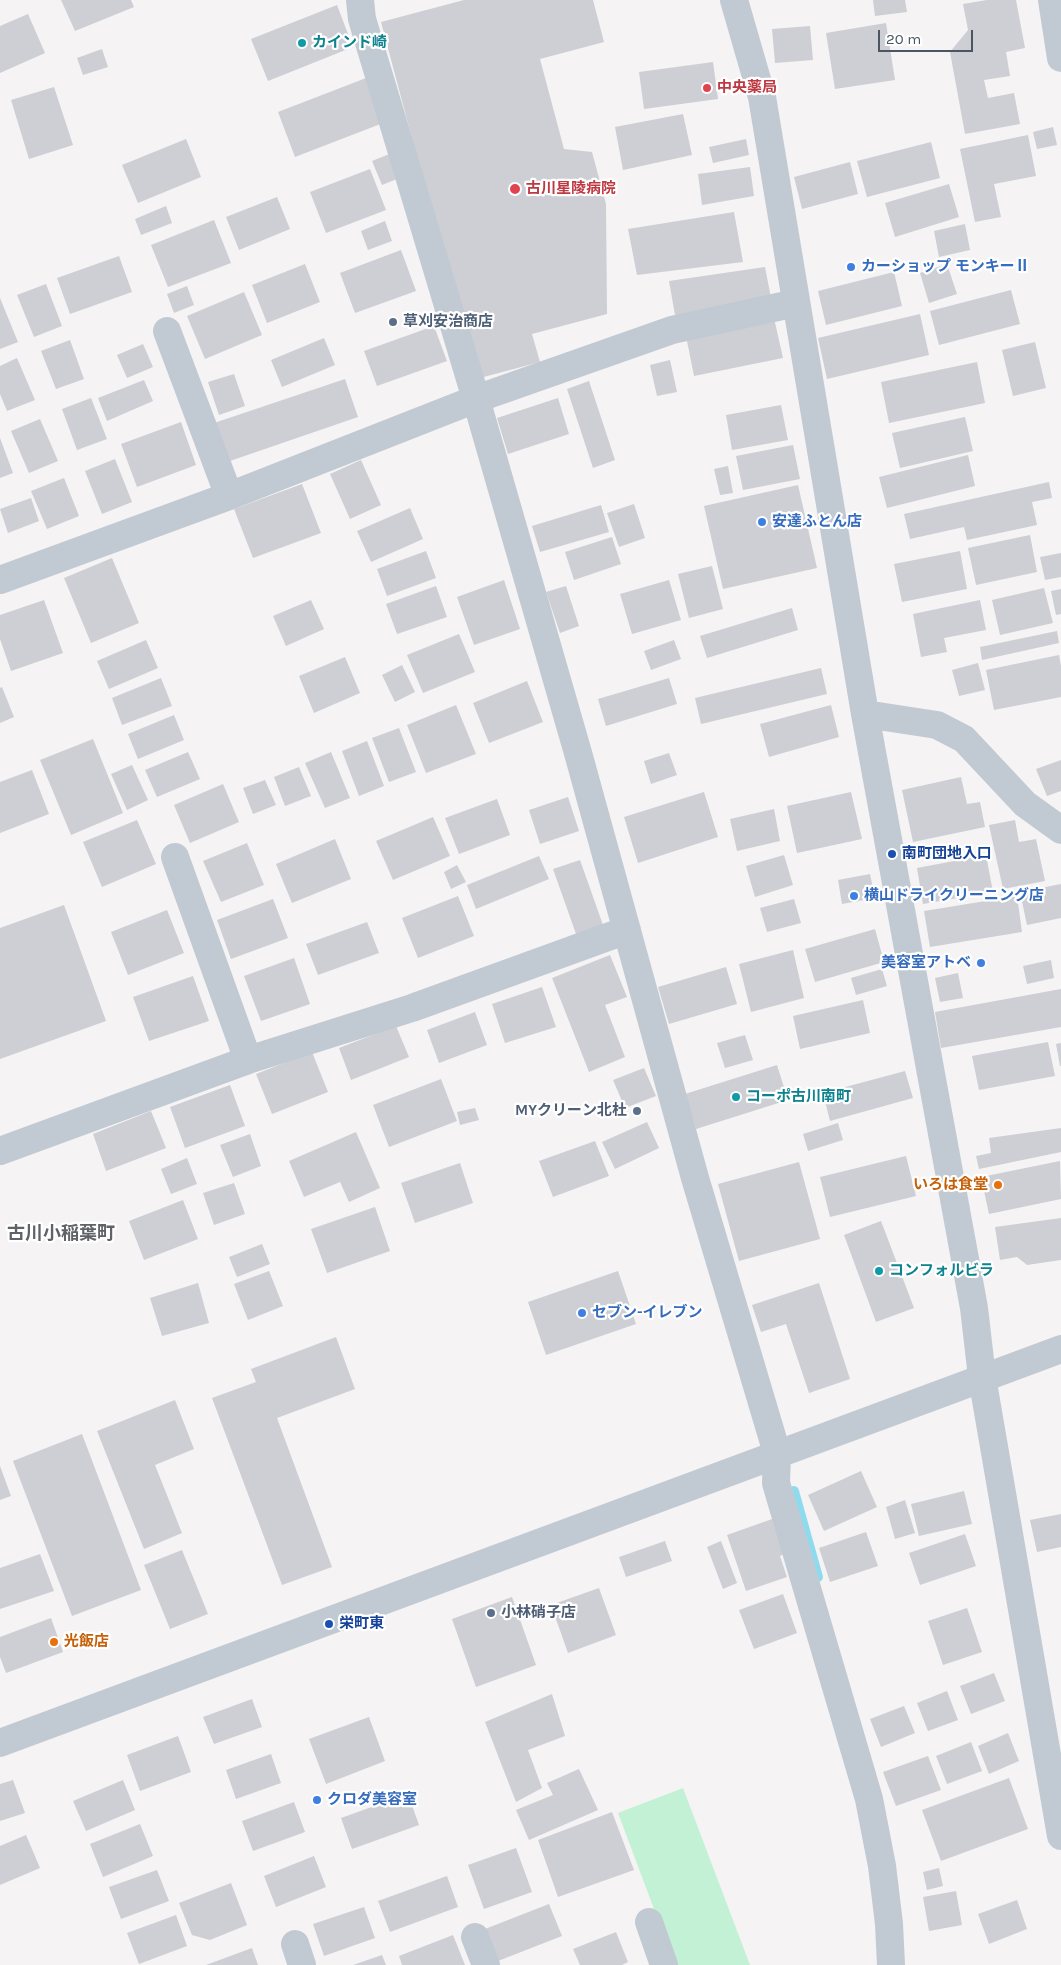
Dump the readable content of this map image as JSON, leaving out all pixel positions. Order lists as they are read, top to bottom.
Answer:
{
  "districts": ["古川小稲葉町"],
  "places": [
    "カインド崎",
    "中央薬局",
    "古川星陵病院",
    "カーショップ モンキーⅡ",
    "草刈安治商店",
    "安達ふとん店",
    "南町団地入口",
    "横山ドライクリーニング店",
    "美容室アトベ",
    "コーポ古川南町",
    "MYクリーン北杜",
    "いろは食堂",
    "コンフォルビラ",
    "セブン-イレブン",
    "小林硝子店",
    "栄町東",
    "光飯店",
    "クロダ美容室"
  ],
  "scale_bar": "20 m"
}
